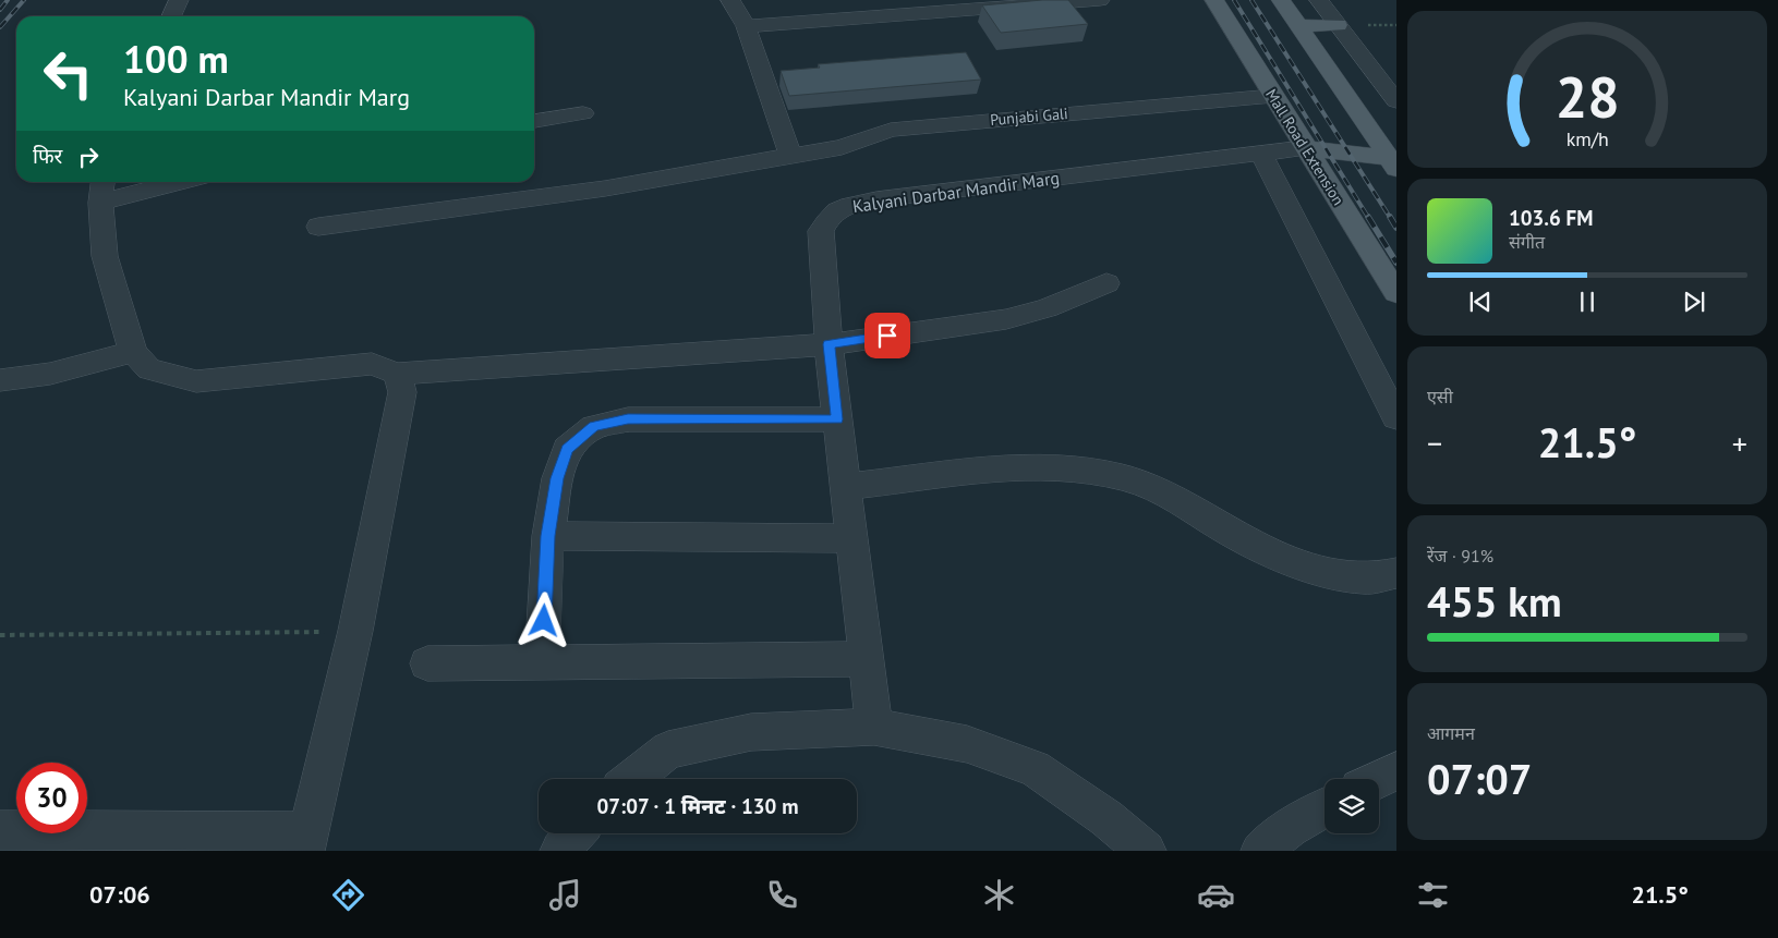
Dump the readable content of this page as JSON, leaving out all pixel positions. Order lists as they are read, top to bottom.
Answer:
{
  "streets": {
    "main road": ["Mall Road Extension"],
    "street": ["Punjabi Gali", "Kalyani Darbar Mandir Marg"]
  },
  "crossings": [
    ["Punjabi Gali", "Mall Road Extension"],
    ["Mall Road Extension", "Kalyani Darbar Mandir Marg"]
  ],
  "page": {
    "turn": ["100 m", "Kalyani Darbar Mandir Marg"],
    "then": "फिर",
    "song": ["103.6 FM", "संगीत"],
    "tile": [
      "एसी",
      ["रेंज · 91%", "455 km"],
      ["आगमन", "07:07"]
    ],
    "heat": ["−", "21.5°", "+"],
    "limit": "30",
    "trip": "07:07 · 1 मिनट · 130 m",
    "tabs": ["07:06", "21.5°"],
    "gauge": ["28", "km/h"]
  }
}
